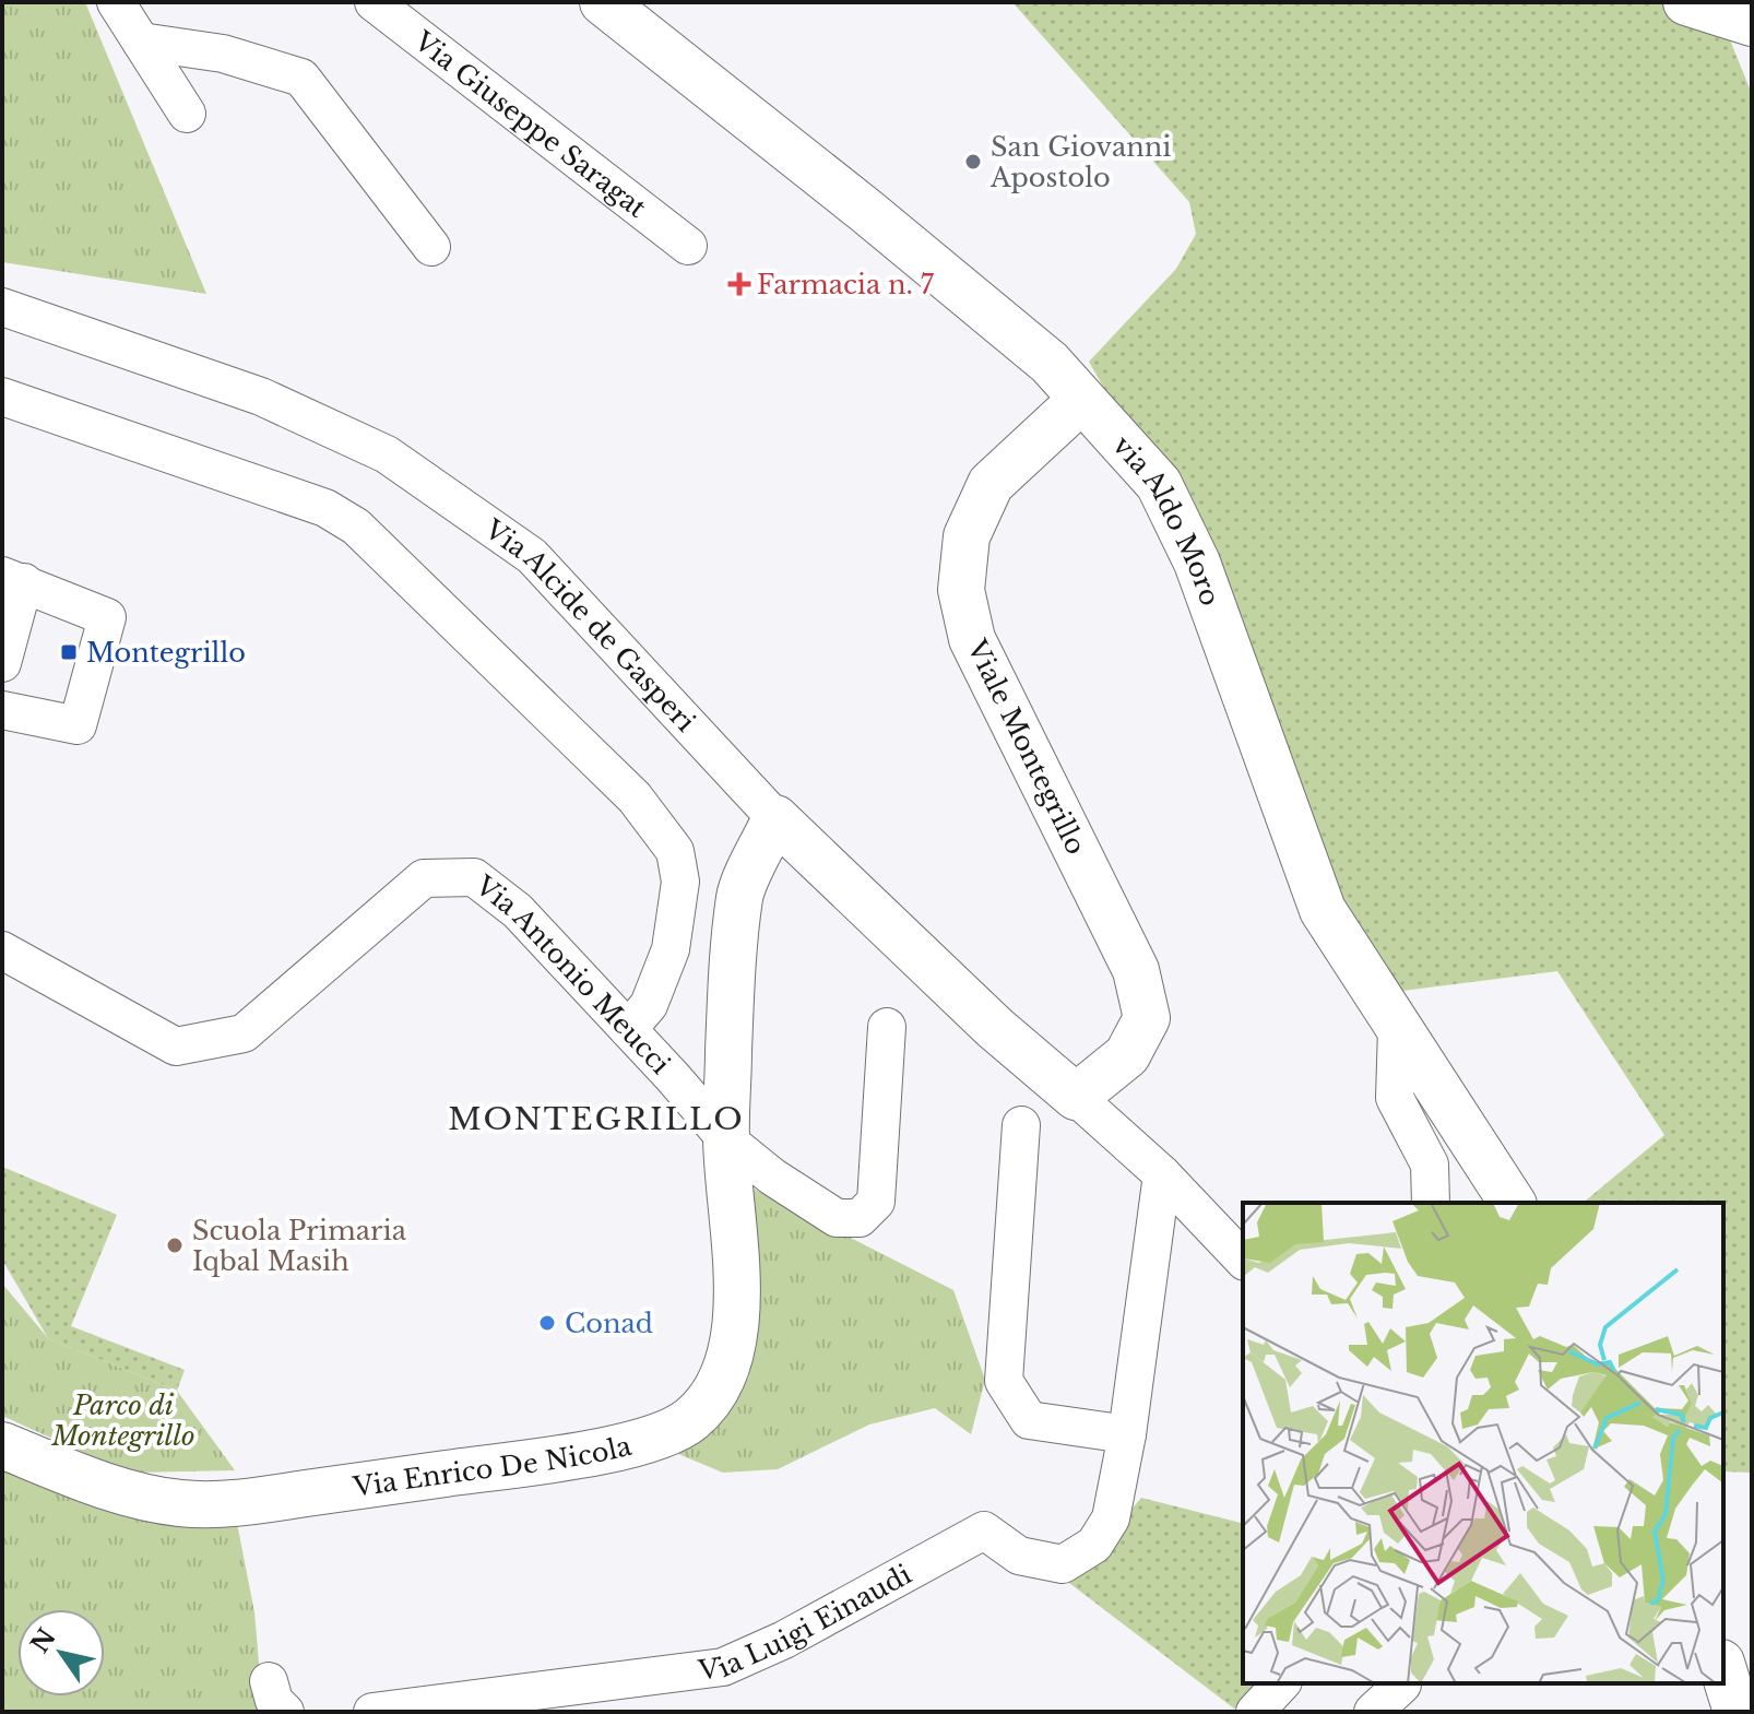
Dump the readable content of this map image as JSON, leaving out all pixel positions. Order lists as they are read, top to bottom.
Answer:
{
  "streets": {
    "street": [
      "Via Giuseppe Saragat",
      "via Aldo Moro",
      "Via Alcide de Gasperi",
      "Viale Montegrillo",
      "Via Antonio Meucci",
      "Via Enrico De Nicola",
      "Via Luigi Einaudi"
    ]
  },
  "crossings": [
    ["via Aldo Moro", "Viale Montegrillo"],
    ["Via Alcide de Gasperi", "Viale Montegrillo"],
    ["Via Alcide de Gasperi", "Via Enrico De Nicola"],
    ["Via Antonio Meucci", "Via Enrico De Nicola"]
  ],
  "districts": ["MONTEGRILLO"],
  "parks": ["Parco di Montegrillo"],
  "places": {
    "other": ["San Giovanni Apostolo", "Scuola Primaria Iqbal Masih", "Conad"],
    "health": ["Farmacia n. 7"],
    "transit": ["Montegrillo"]
  },
  "north": "top left"
}
